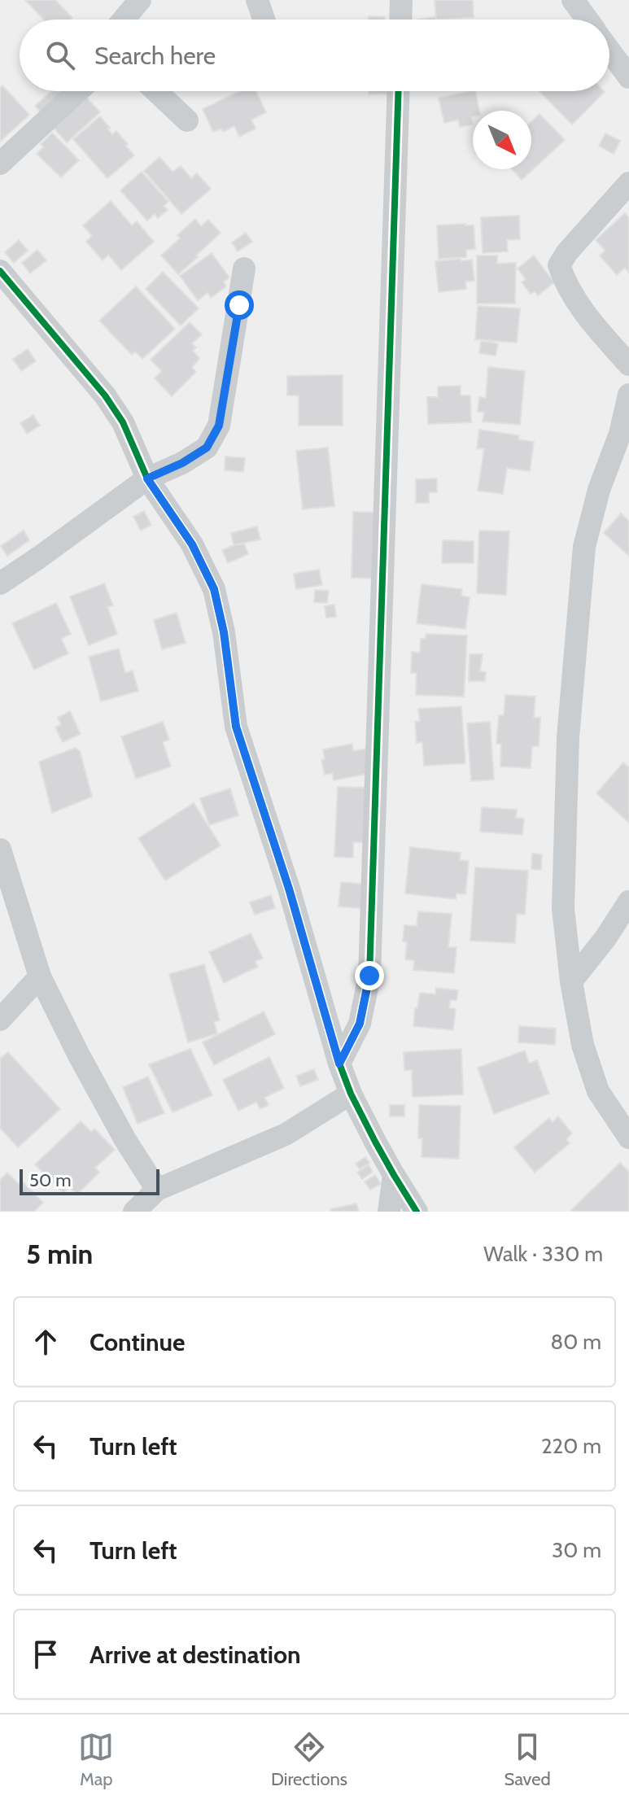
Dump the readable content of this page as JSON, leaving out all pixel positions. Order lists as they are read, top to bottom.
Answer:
{
  "scale_bar": "50 m",
  "north": "bottom right",
  "page": {
    "search": "Search here",
    "scale": "50 m",
    "heading": ["5 min", "Walk · 330 m"],
    "list": [
      ["Continue", "80 m"],
      ["Turn left", "220 m"],
      ["Turn left", "30 m"],
      "Arrive at destination"
    ],
    "nav": ["Map", "Directions", "Saved"]
  }
}
